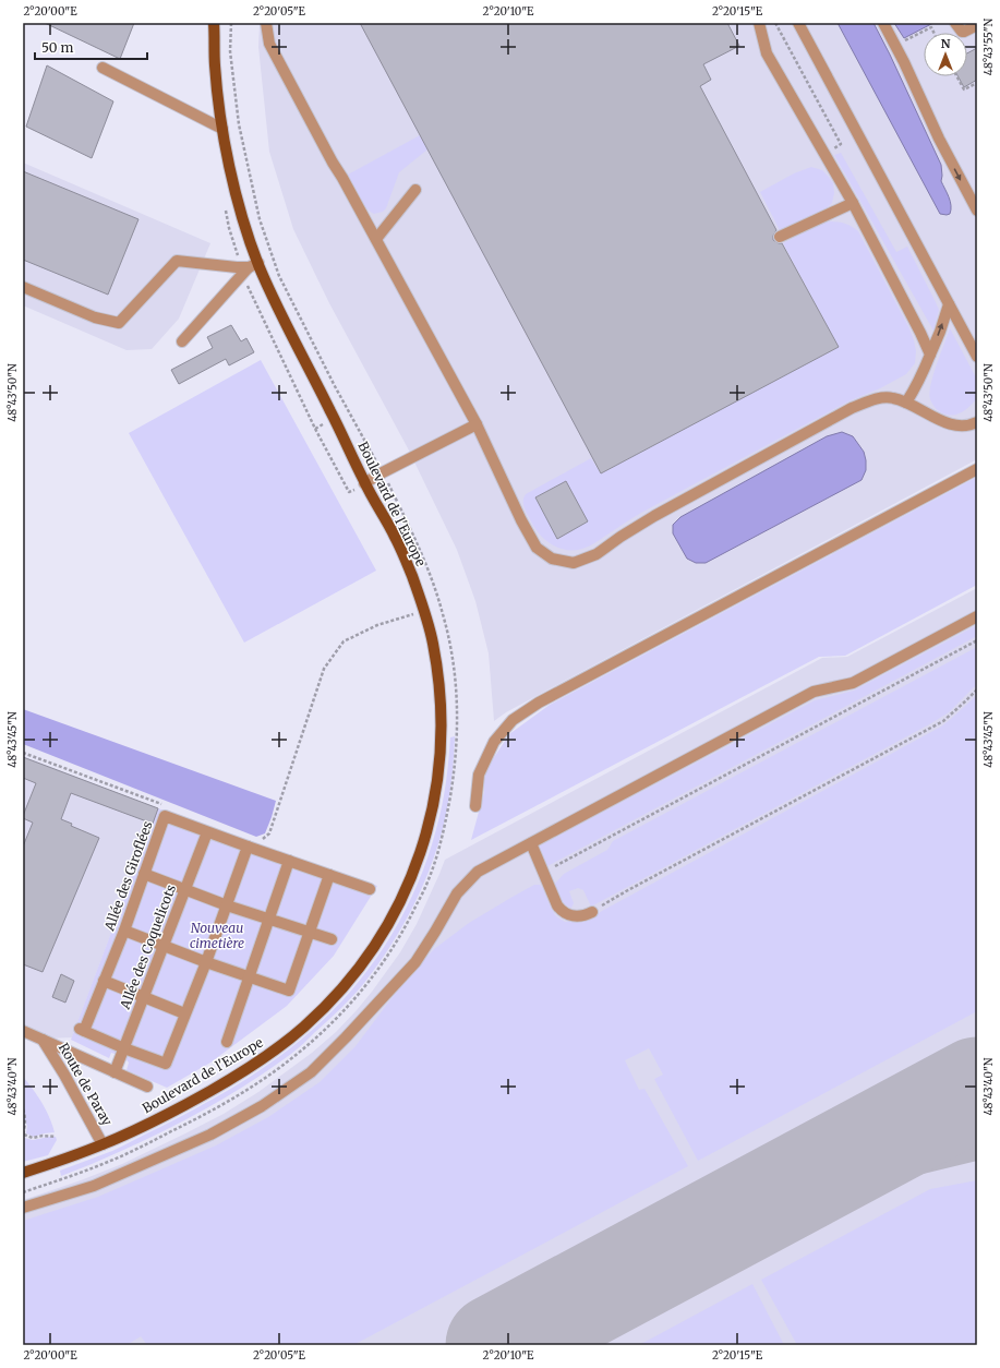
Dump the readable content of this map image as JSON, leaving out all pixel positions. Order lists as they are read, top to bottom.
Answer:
{
  "streets": {
    "main road": ["Boulevard de l'Europe"],
    "street": ["Allée des Giroflées", "Allée des Coquelicots", "Route de Paray"]
  },
  "crossings": [
    ["Boulevard de l'Europe", "Route de Paray"],
    ["Allée des Giroflées", "Allée des Coquelicots"],
    ["Allée des Coquelicots", "Route de Paray"]
  ],
  "parks": ["Nouveau cimetière"],
  "scale_bar": "50 m",
  "north": "top",
  "coordinates": [
    "2°20'00\"E",
    "2°20'05\"E",
    "2°20'10\"E",
    "2°20'15\"E",
    "48°43'55\"N",
    "48°43'50\"N",
    "48°43'45\"N",
    "48°43'40\"N"
  ]
}
